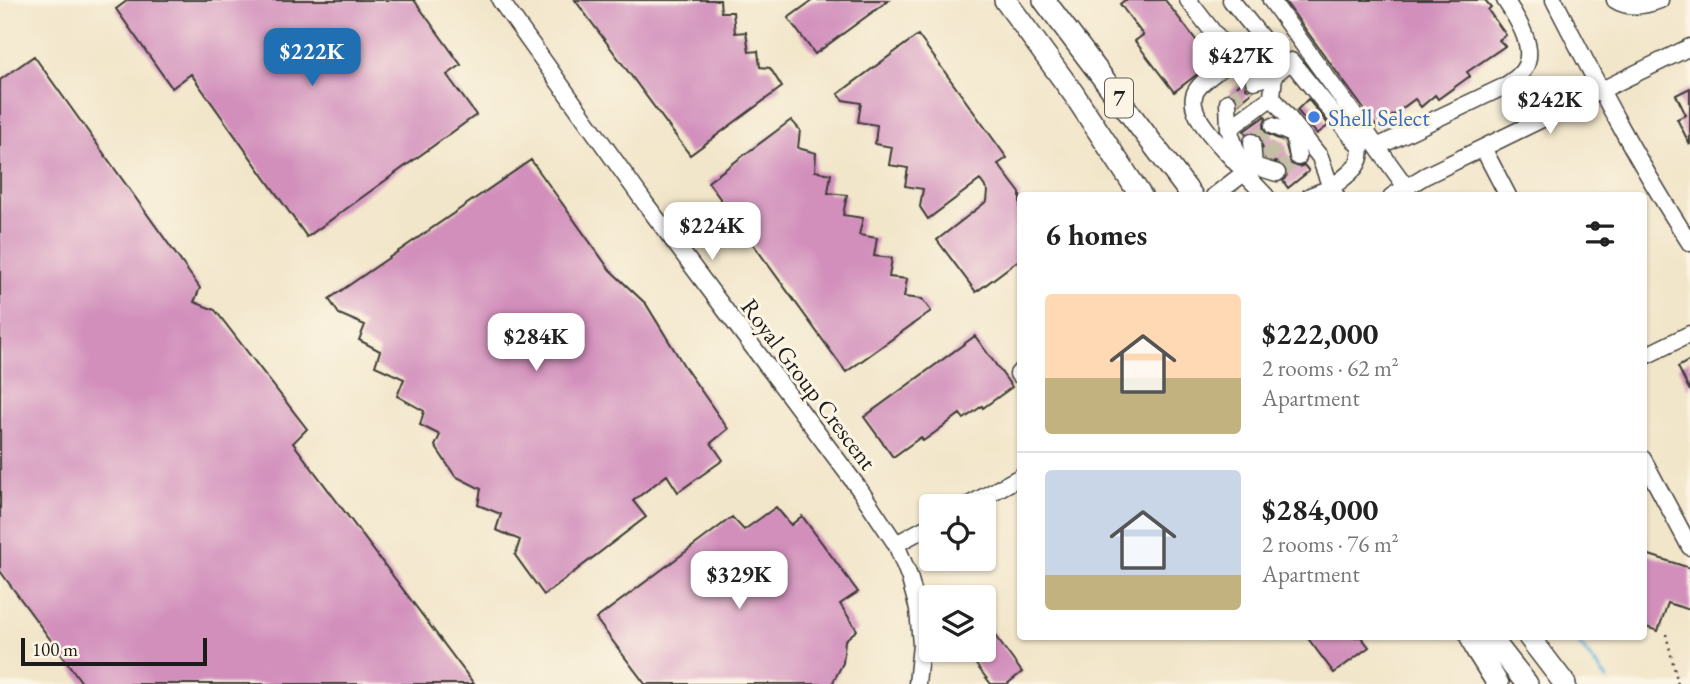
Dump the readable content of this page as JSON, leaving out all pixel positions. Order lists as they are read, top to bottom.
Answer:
{
  "streets": {
    "main road": ["7"],
    "street": ["Royal Group Crescent"]
  },
  "places": ["Shell Select"],
  "scale_bar": "100 m",
  "page": {
    "price": [
      "$222K",
      "$427K",
      "$242K",
      "$224K",
      "$284K",
      "$329K"
    ],
    "heading": "6 homes",
    "list": [
      {
        "name": "$222,000",
        "note": "2 rooms · 62 m² · Apartment"
      },
      {
        "name": "$284,000",
        "note": "2 rooms · 76 m² · Apartment"
      }
    ],
    "scale": "100 m"
  }
}
